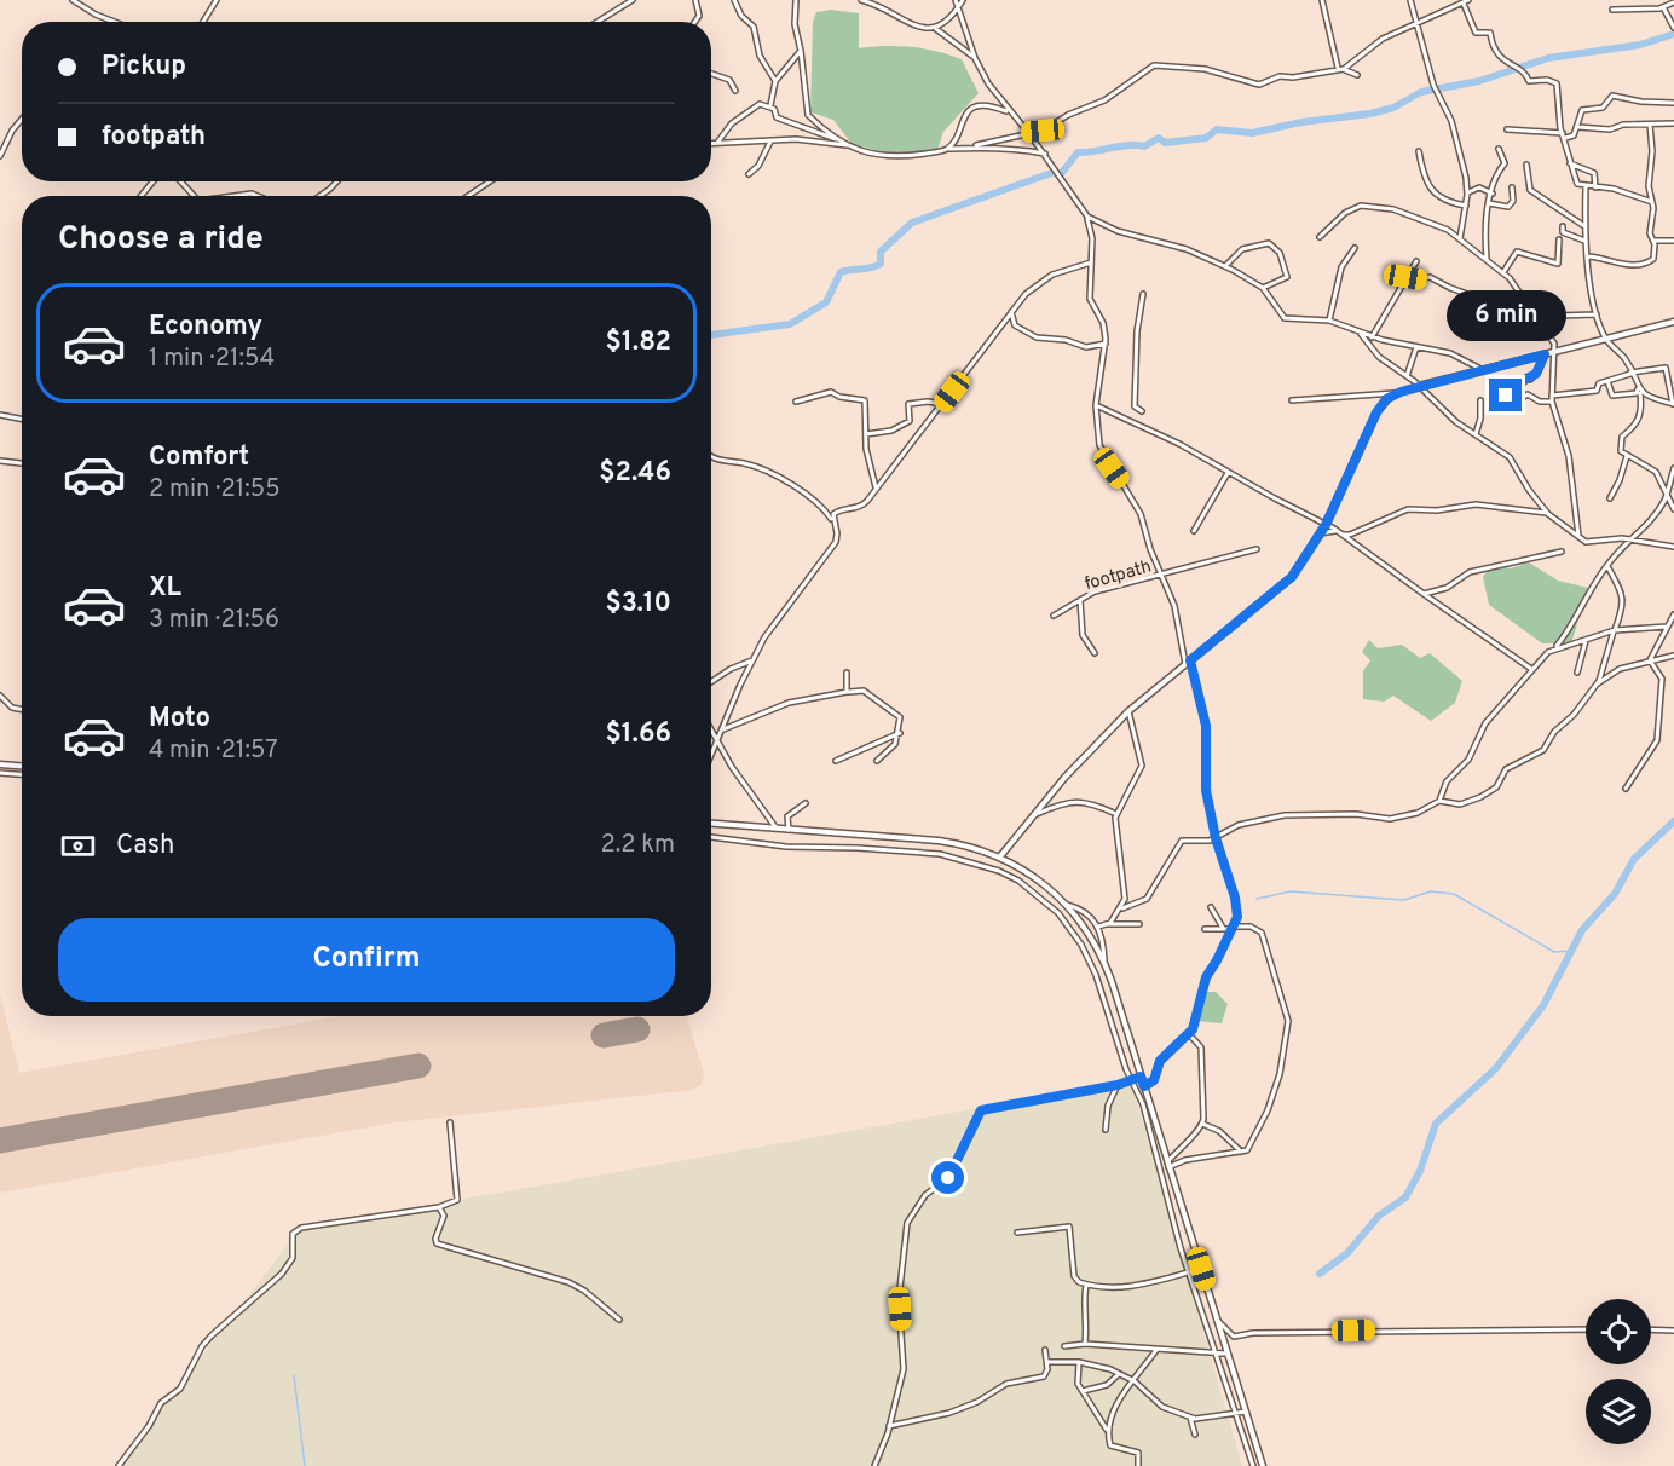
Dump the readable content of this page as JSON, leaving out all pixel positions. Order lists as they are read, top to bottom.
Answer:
{
  "streets": {
    "street": ["footpath"]
  },
  "page": {
    "banner": ["Pickup", "footpath"],
    "heading": "Choose a ride",
    "list": [
      {
        "name": "Economy",
        "note": "1 min · 21:54",
        "value": "$1.82"
      },
      {
        "name": "Comfort",
        "note": "2 min · 21:55",
        "value": "$2.46"
      },
      {
        "name": "XL",
        "note": "3 min · 21:56",
        "value": "$3.10"
      },
      {
        "name": "Moto",
        "note": "4 min · 21:57",
        "value": "$1.66"
      }
    ],
    "bubble": "6 min",
    "pay": ["Cash", "2.2 km"],
    "buttons": "Confirm"
  }
}
